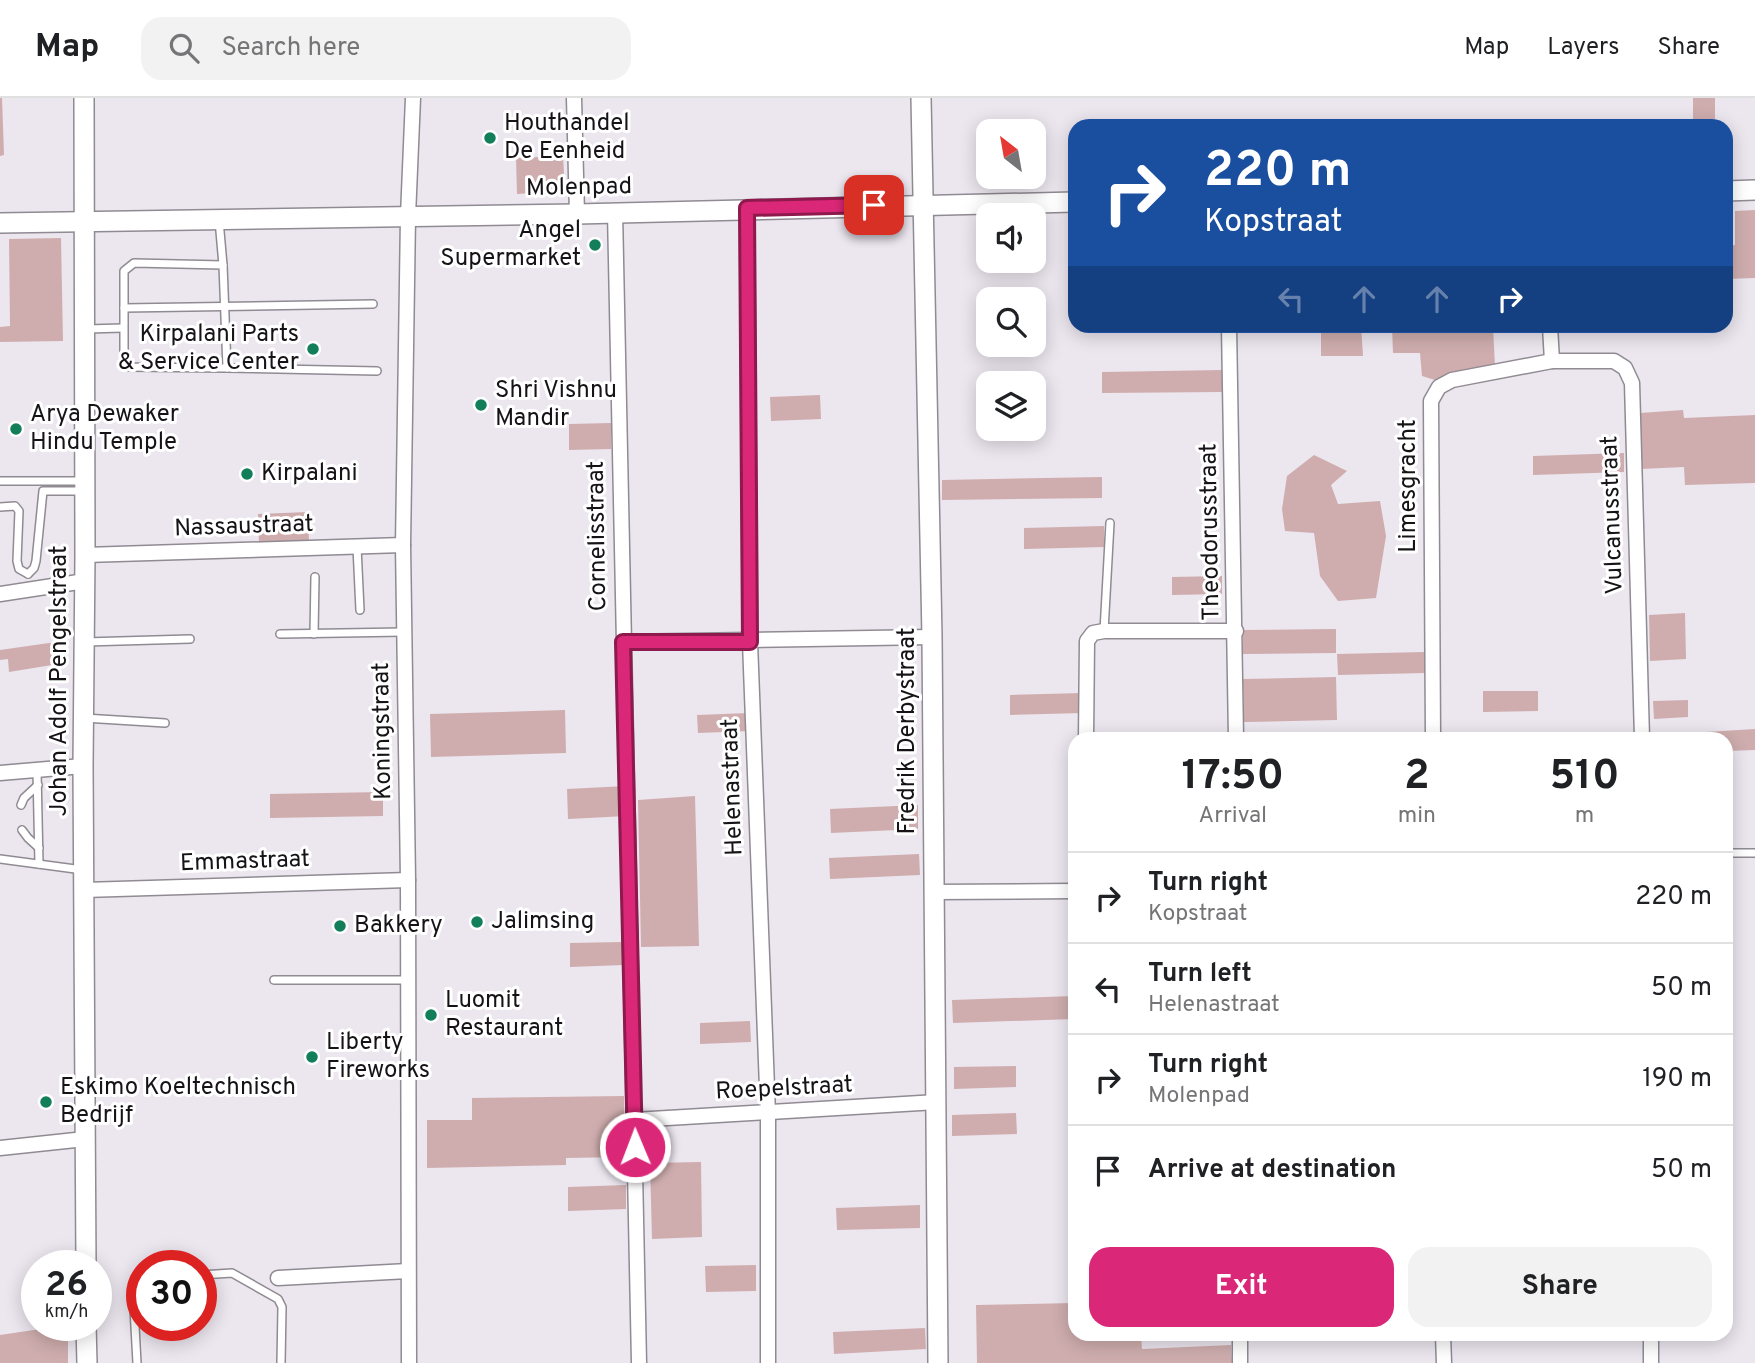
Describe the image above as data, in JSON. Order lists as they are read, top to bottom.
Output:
{
  "streets": {
    "main road": ["Molenpad", "Johan Adolf Pengelstraat", "Fredrik Derbystraat"],
    "street": [
      "Limesgracht",
      "Vulcanusstraat",
      "Nassaustraat",
      "Theodorusstraat",
      "Cornelisstraat",
      "Koningstraat",
      "Helenastraat",
      "Emmastraat",
      "Roepelstraat"
    ]
  },
  "crossings": [
    ["Molenpad", "Cornelisstraat"],
    ["Molenpad", "Johan Adolf Pengelstraat"],
    ["Molenpad", "Koningstraat"],
    ["Molenpad", "Fredrik Derbystraat"],
    ["Molenpad", "Helenastraat"],
    ["Limesgracht", "Vulcanusstraat"],
    ["Nassaustraat", "Johan Adolf Pengelstraat"],
    ["Nassaustraat", "Koningstraat"],
    ["Cornelisstraat", "Roepelstraat"],
    ["Johan Adolf Pengelstraat", "Emmastraat"],
    ["Koningstraat", "Emmastraat"],
    ["Fredrik Derbystraat", "Roepelstraat"],
    ["Helenastraat", "Roepelstraat"]
  ],
  "places": [
    "Houthandel De Eenheid",
    "Angel Supermarket",
    "Kirpalani Parts & Service Center",
    "Shri Vishnu Mandir",
    "Arya Dewaker Hindu Temple",
    "Kirpalani",
    "Jalimsing",
    "Bakkery",
    "Luomit Restaurant",
    "Liberty Fireworks",
    "Eskimo Koeltechnisch Bedrijf"
  ],
  "north": "top left",
  "page": {
    "header": "Map",
    "search": "Search here",
    "nav": ["Map", "Layers", "Share"],
    "turn": ["220 m", "Kopstraat"],
    "eta": [
      "17:50",
      "Arrival",
      "2",
      "min",
      "510",
      "m"
    ],
    "list": [
      {
        "name": "Turn right",
        "note": "Kopstraat",
        "value": "220 m"
      },
      {
        "name": "Turn left",
        "note": "Helenastraat",
        "value": "50 m"
      },
      {
        "name": "Turn right",
        "note": "Molenpad",
        "value": "190 m"
      },
      {
        "name": "Arrive at destination",
        "value": "50 m"
      }
    ],
    "buttons": ["Exit", "Share"],
    "speed": "26 km/h",
    "limit": "30"
  }
}
